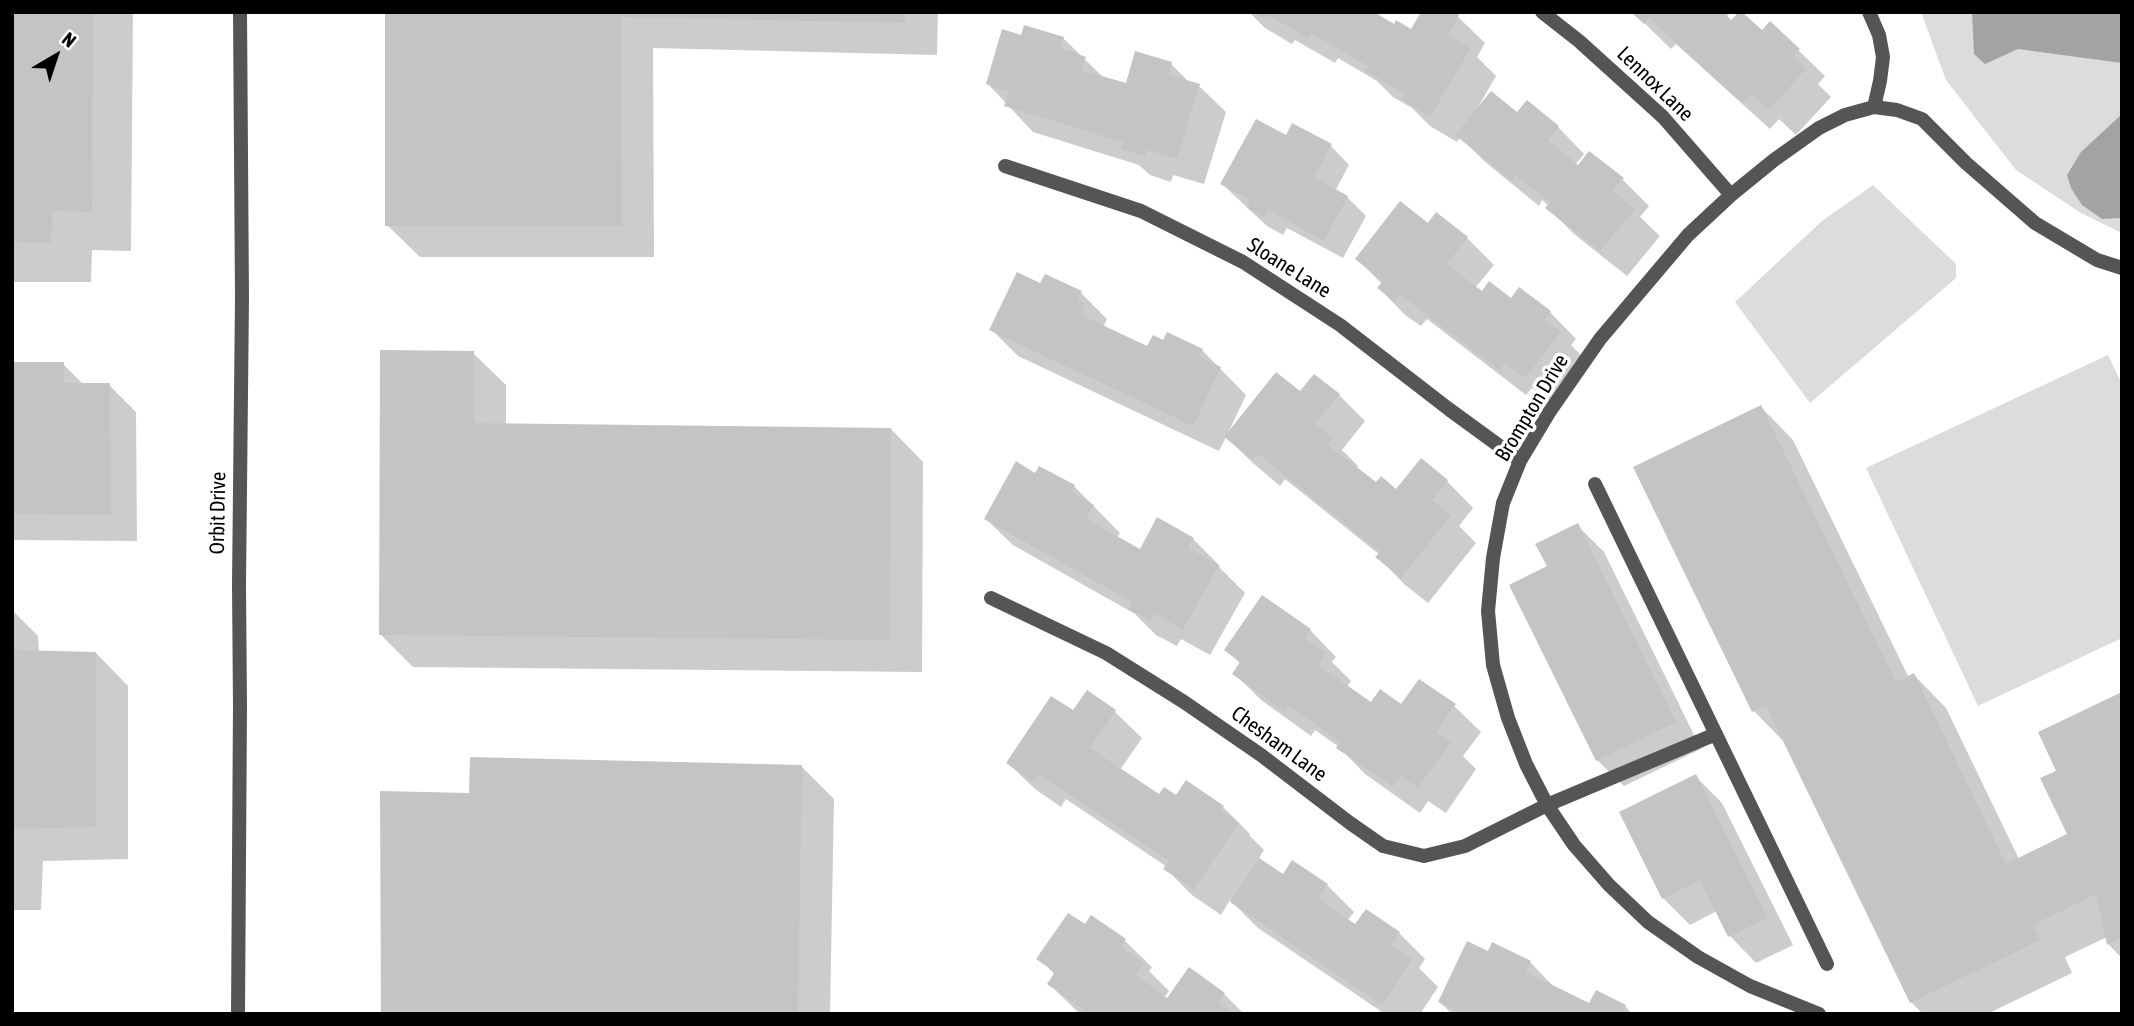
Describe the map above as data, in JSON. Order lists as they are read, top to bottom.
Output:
{
  "streets": {
    "street": [
      "Lennox Lane",
      "Sloane Lane",
      "Brompton Drive",
      "Orbit Drive",
      "Chesham Lane"
    ]
  },
  "crossings": [
    ["Lennox Lane", "Brompton Drive"],
    ["Sloane Lane", "Brompton Drive"],
    ["Brompton Drive", "Chesham Lane"]
  ],
  "north": "top right"
}
